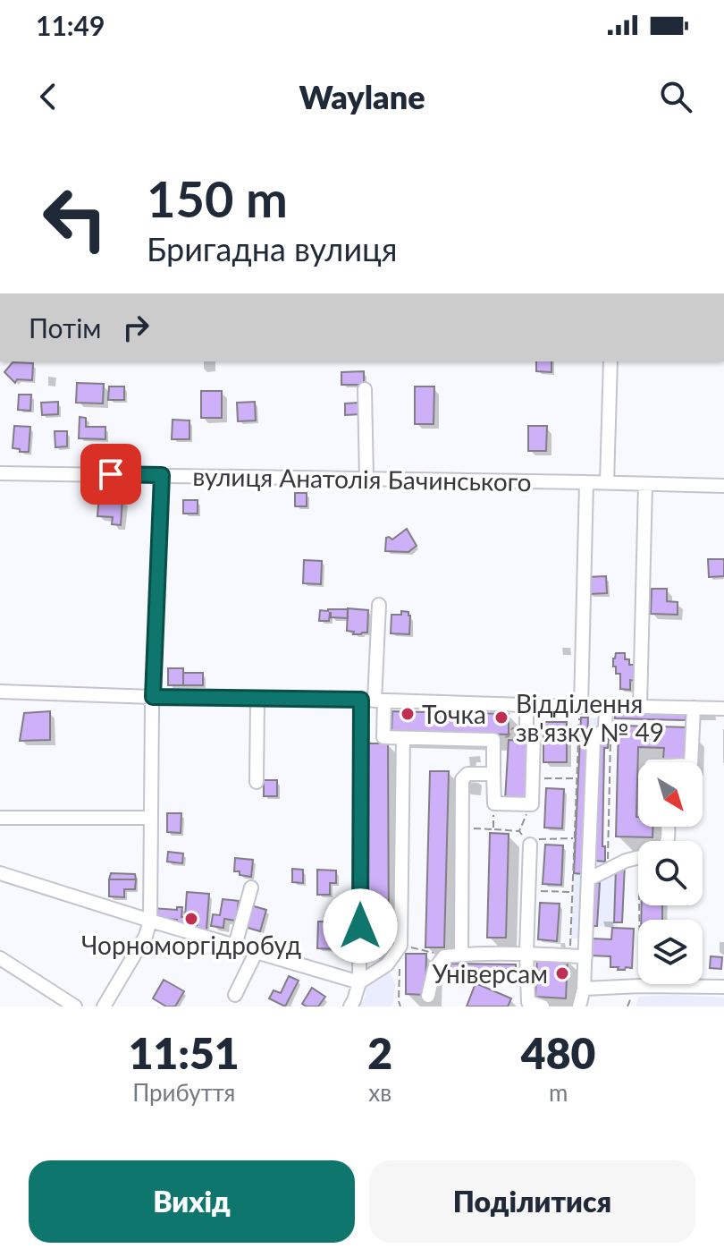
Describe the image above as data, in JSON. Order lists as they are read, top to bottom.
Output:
{
  "streets": {
    "street": ["вулиця Анатолія Бачинського"]
  },
  "places": [
    "Точка",
    "Відділення зв'язку № 49",
    "Чорноморгідробуд",
    "Універсам"
  ],
  "north": "bottom right",
  "page": {
    "status": "11:49",
    "header": "Waylane",
    "turn": ["150 m", "Бригадна вулиця"],
    "then": "Потім",
    "eta": [
      "11:51",
      "Прибуття",
      "2",
      "хв",
      "480",
      "m"
    ],
    "buttons": ["Вихід", "Поділитися"]
  }
}
